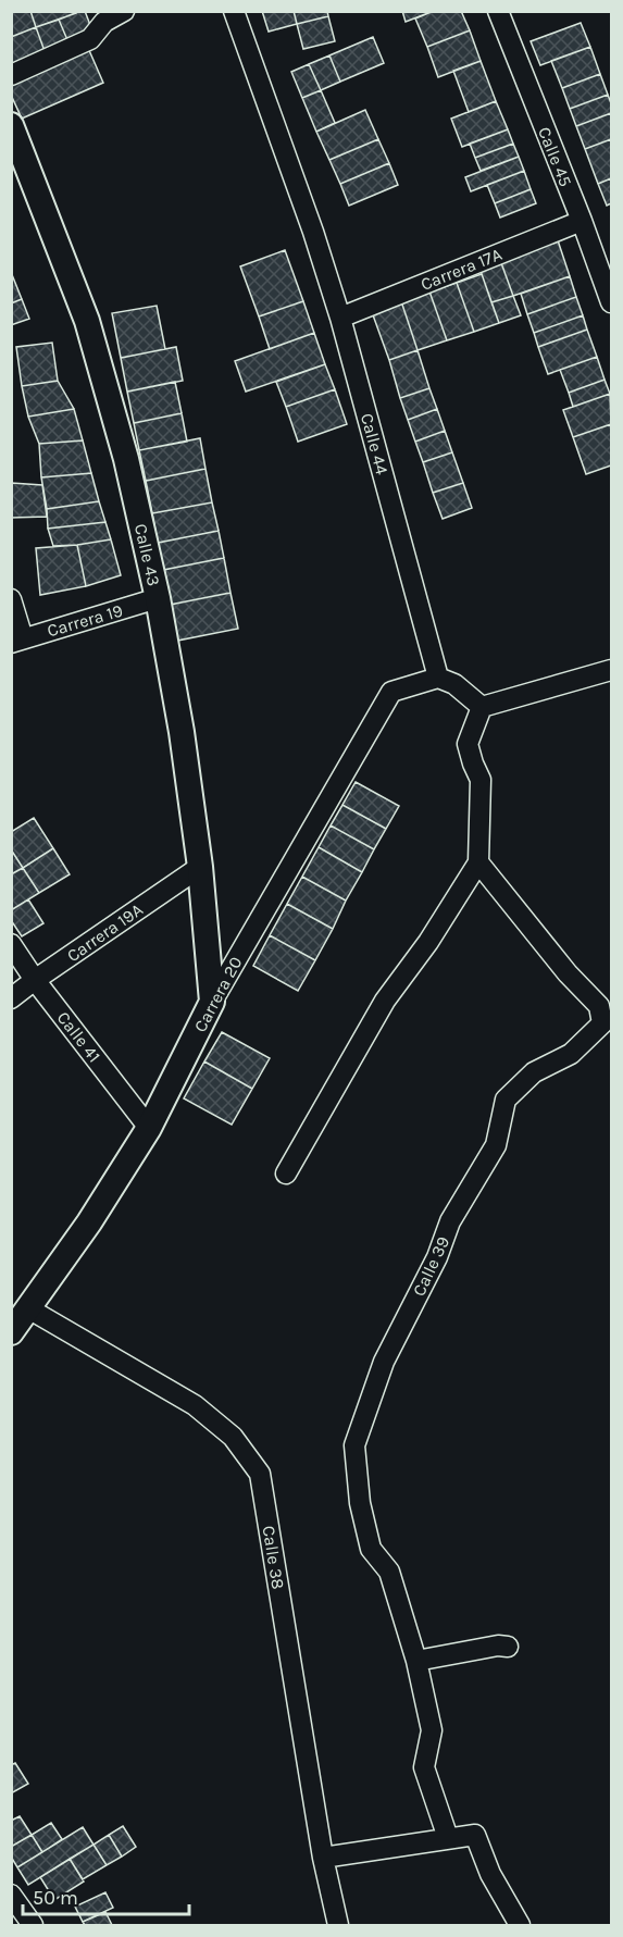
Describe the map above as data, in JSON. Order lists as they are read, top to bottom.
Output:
{
  "streets": {
    "street": [
      "Calle 45",
      "Carrera 17A",
      "Calle 44",
      "Calle 43",
      "Carrera 19",
      "Carrera 19A",
      "Carrera 20",
      "Calle 41",
      "Calle 39",
      "Calle 38"
    ]
  },
  "crossings": [
    ["Calle 45", "Carrera 17A"],
    ["Carrera 17A", "Calle 44"],
    ["Calle 44", "Carrera 20"],
    ["Calle 43", "Carrera 19"],
    ["Calle 43", "Carrera 19A"],
    ["Calle 43", "Carrera 20"],
    ["Carrera 19A", "Calle 41"],
    ["Carrera 20", "Calle 41"],
    ["Carrera 20", "Calle 38"]
  ],
  "scale_bar": "50 m"
}
